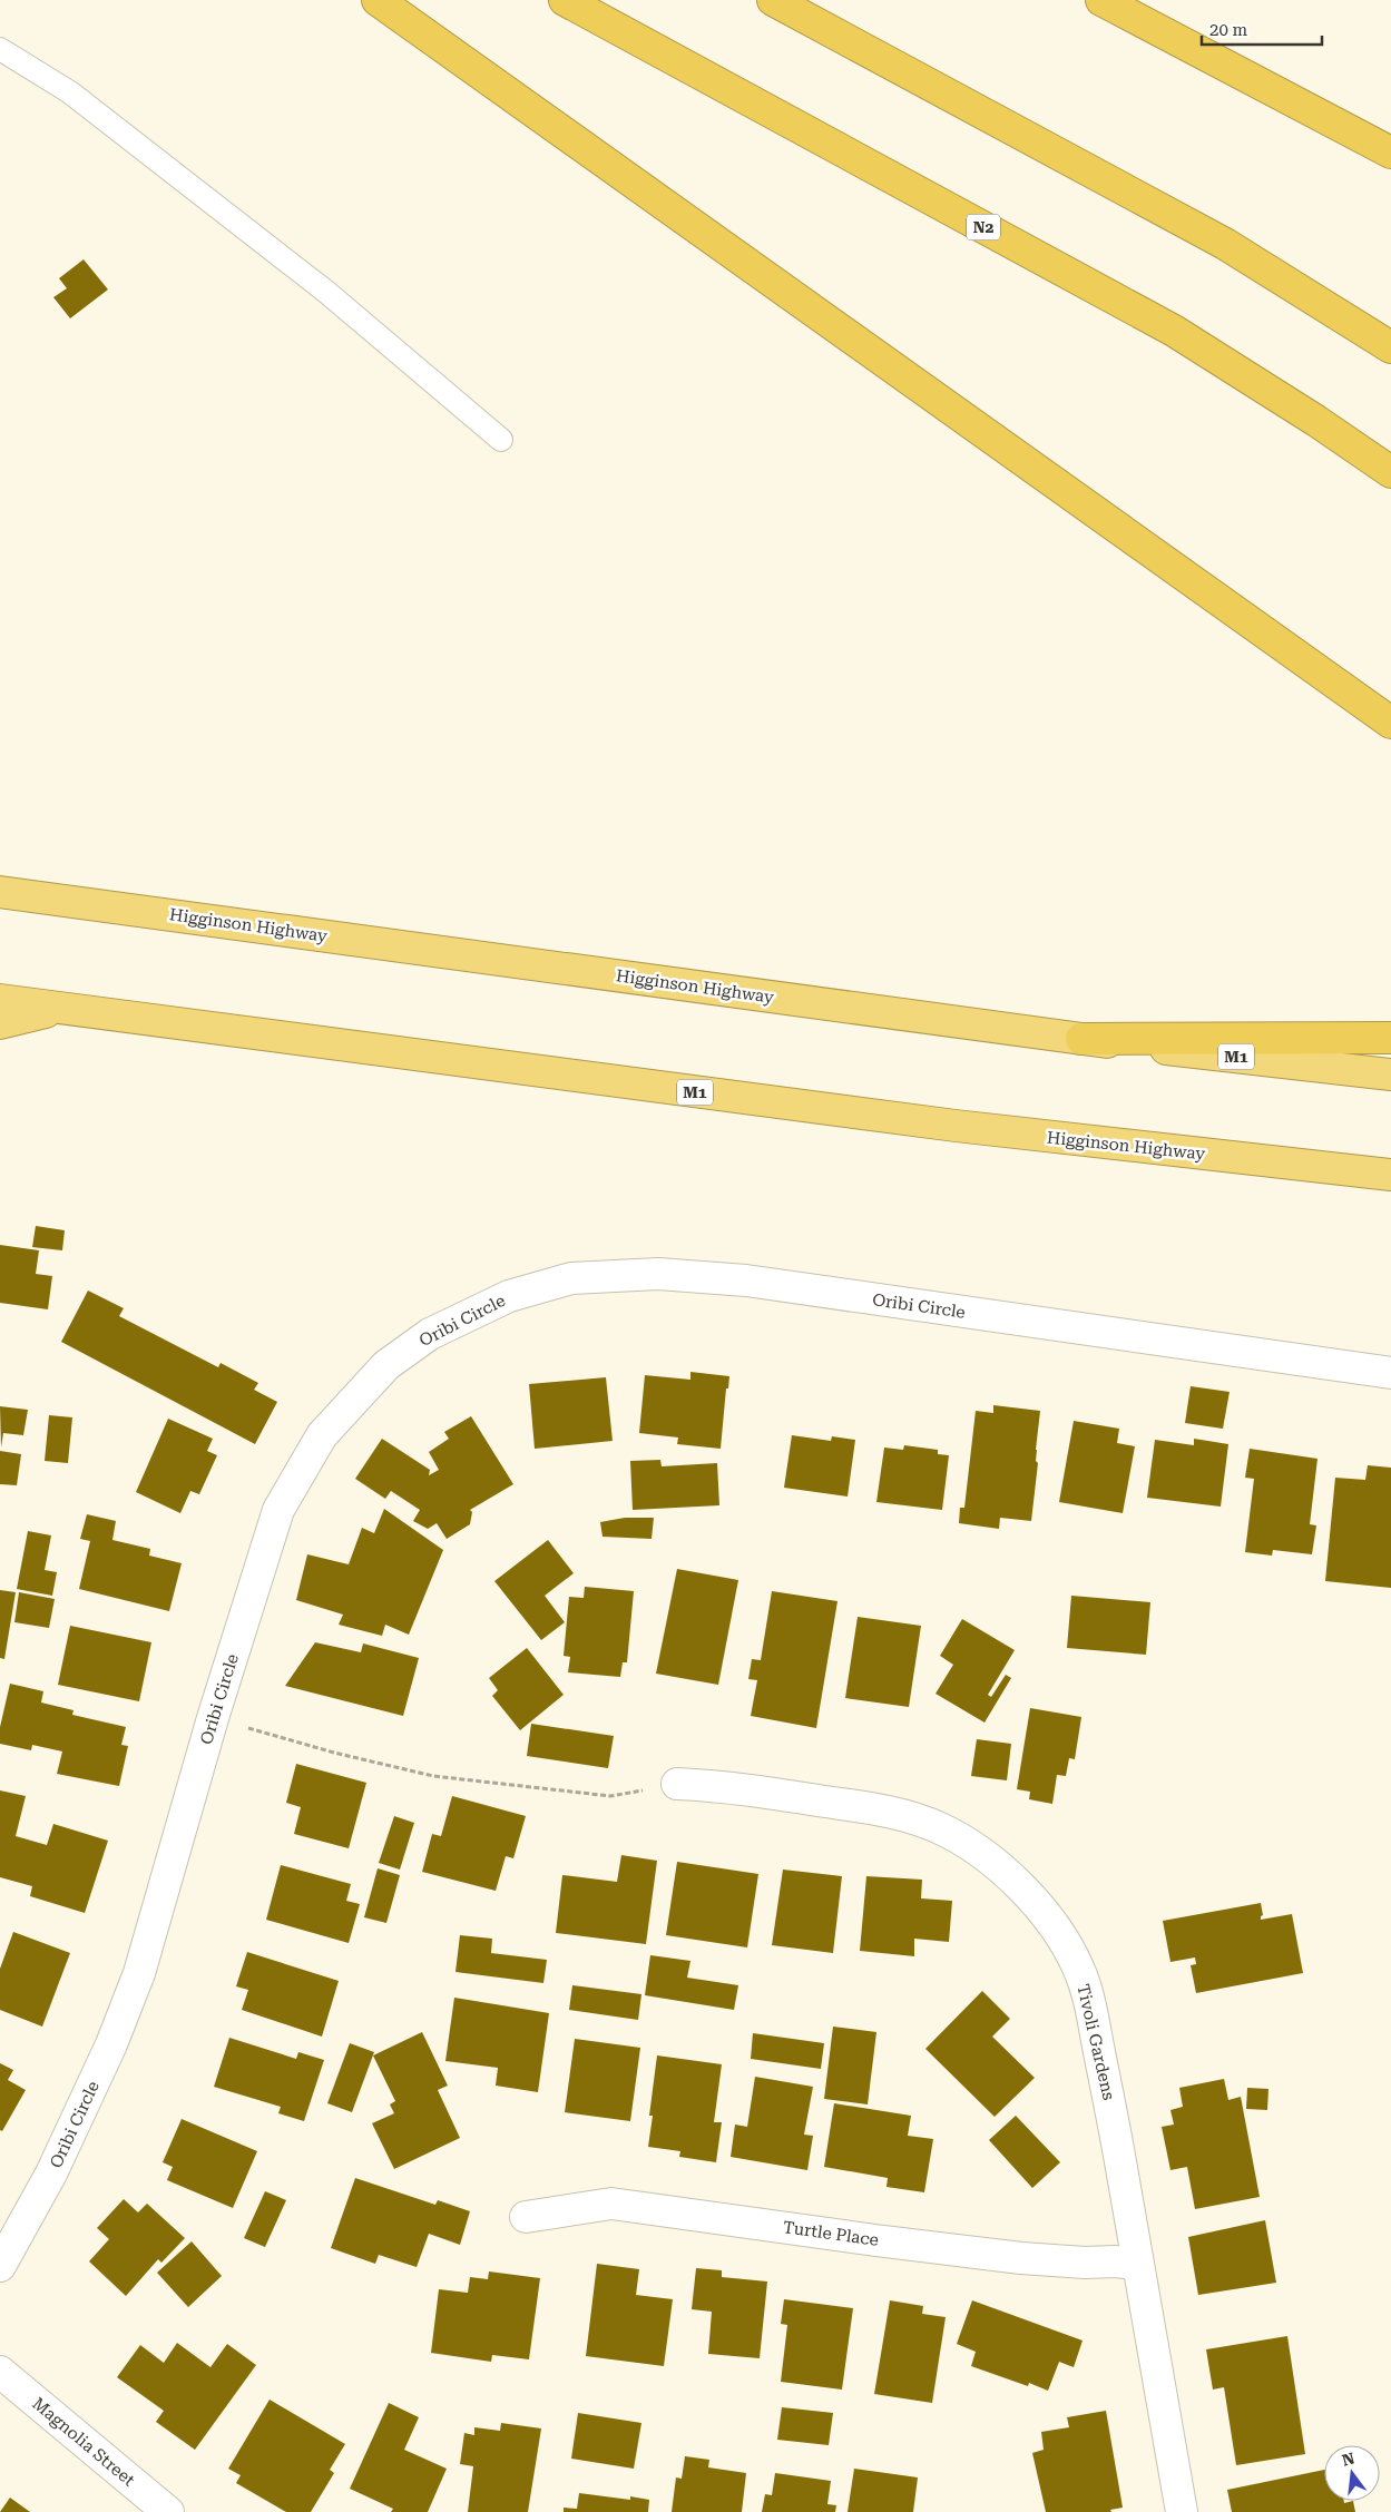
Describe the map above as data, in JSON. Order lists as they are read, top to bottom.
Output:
{
  "streets": {
    "highway": ["N2", "Higginson Highway", "M1"],
    "street": [
      "Oribi Circle",
      "Tivoli Gardens",
      "Turtle Place",
      "Magnolia Street"
    ]
  },
  "crossings": [
    ["Tivoli Gardens", "Turtle Place"]
  ],
  "scale_bar": "20 m",
  "north": "top"
}
